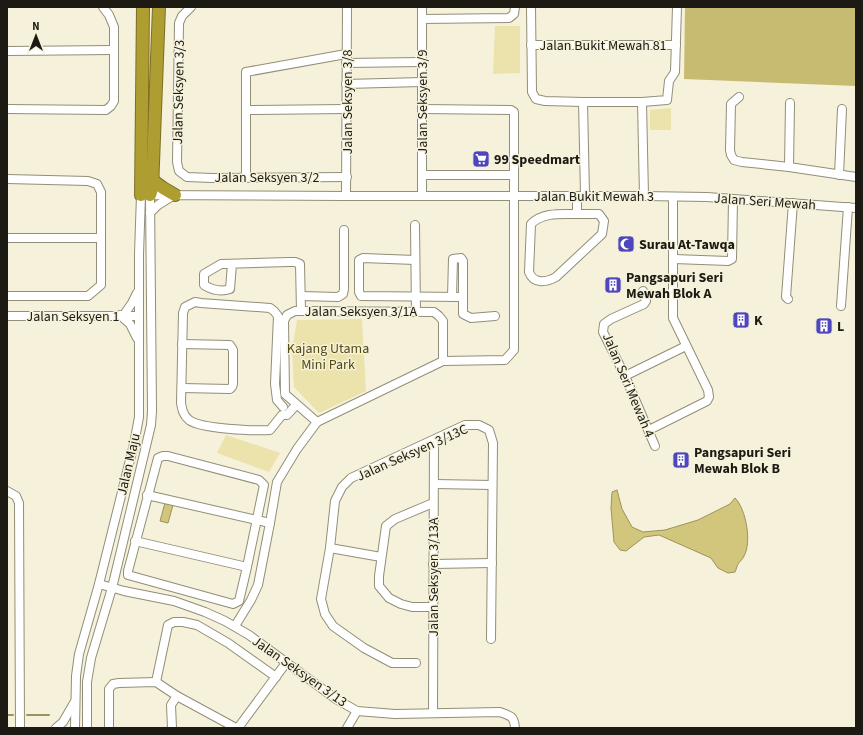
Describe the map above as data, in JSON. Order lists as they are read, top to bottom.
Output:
{
  "streets": {
    "street": [
      "Jalan Bukit Mewah 81",
      "Jalan Seksyen 3/3",
      "Jalan Seksyen 3/8",
      "Jalan Seksyen 3/9",
      "Jalan Seksyen 3/2",
      "Jalan Bukit Mewah 3",
      "Jalan Seri Mewah",
      "Jalan Seksyen 3/1A",
      "Jalan Seksyen 1",
      "Jalan Seri Mewah 4",
      "Jalan Seksyen 3/13C",
      "Jalan Maju",
      "Jalan Seksyen 3/13A",
      "Jalan Seksyen 3/13"
    ]
  },
  "crossings": [
    ["Jalan Seksyen 3/3", "Jalan Seksyen 3/2"],
    ["Jalan Seksyen 3/8", "Jalan Seksyen 3/2"],
    ["Jalan Seksyen 3/8", "Jalan Bukit Mewah 3"],
    ["Jalan Seksyen 3/9", "Jalan Bukit Mewah 3"],
    ["Jalan Bukit Mewah 3", "Jalan Seri Mewah"],
    ["Jalan Bukit Mewah 3", "Jalan Maju"],
    ["Jalan Seksyen 1", "Jalan Maju"],
    ["Jalan Seksyen 3/13C", "Jalan Seksyen 3/13A"],
    ["Jalan Maju", "Jalan Seksyen 3/13"],
    ["Jalan Seksyen 3/13A", "Jalan Seksyen 3/13"]
  ],
  "parks": ["Kajang Utama Mini Park"],
  "places": {
    "supermarket": ["99 Speedmart"],
    "mosque": ["Surau At-Tawqa"],
    "building": [
      "Pangsapuri Seri Mewah Blok A",
      "K",
      "L",
      "Pangsapuri Seri Mewah Blok B"
    ]
  },
  "north": "top"
}
